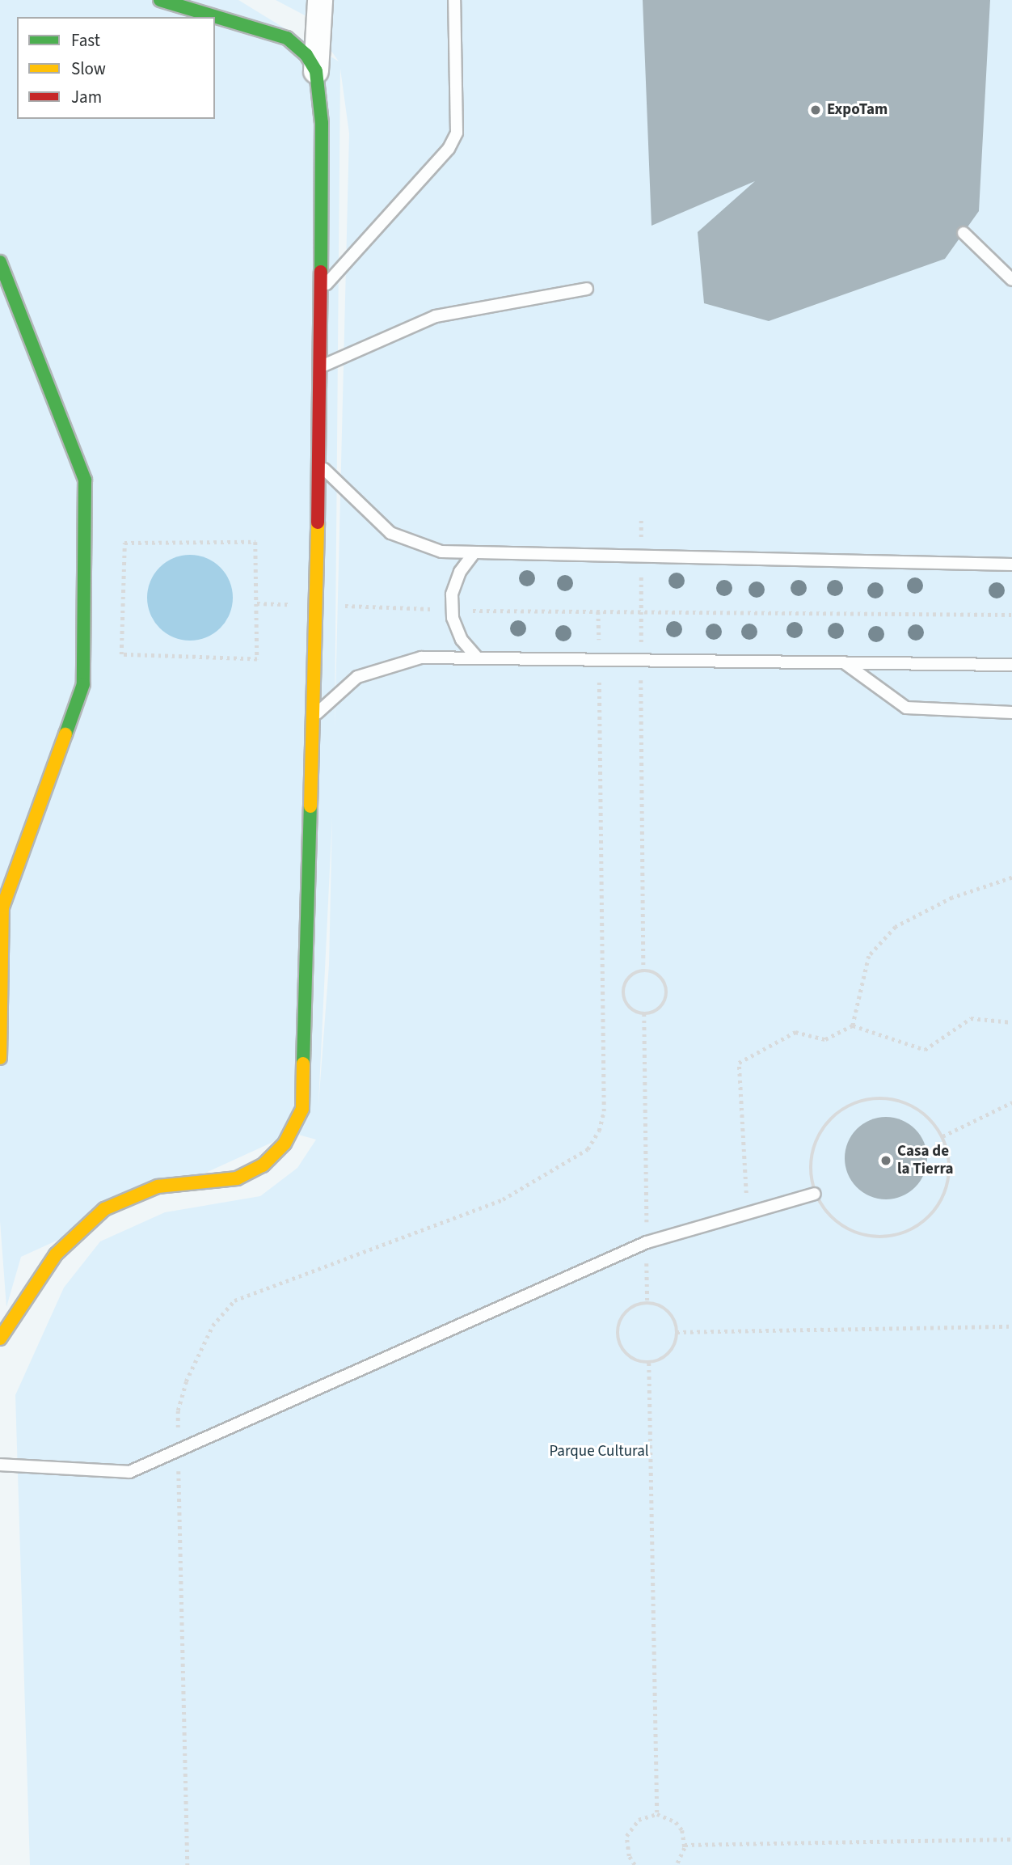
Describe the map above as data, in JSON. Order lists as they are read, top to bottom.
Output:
{
  "parks": ["Parque Cultural"],
  "places": ["ExpoTam", "Casa de la Tierra"],
  "legend": ["Fast", "Slow", "Jam"]
}
